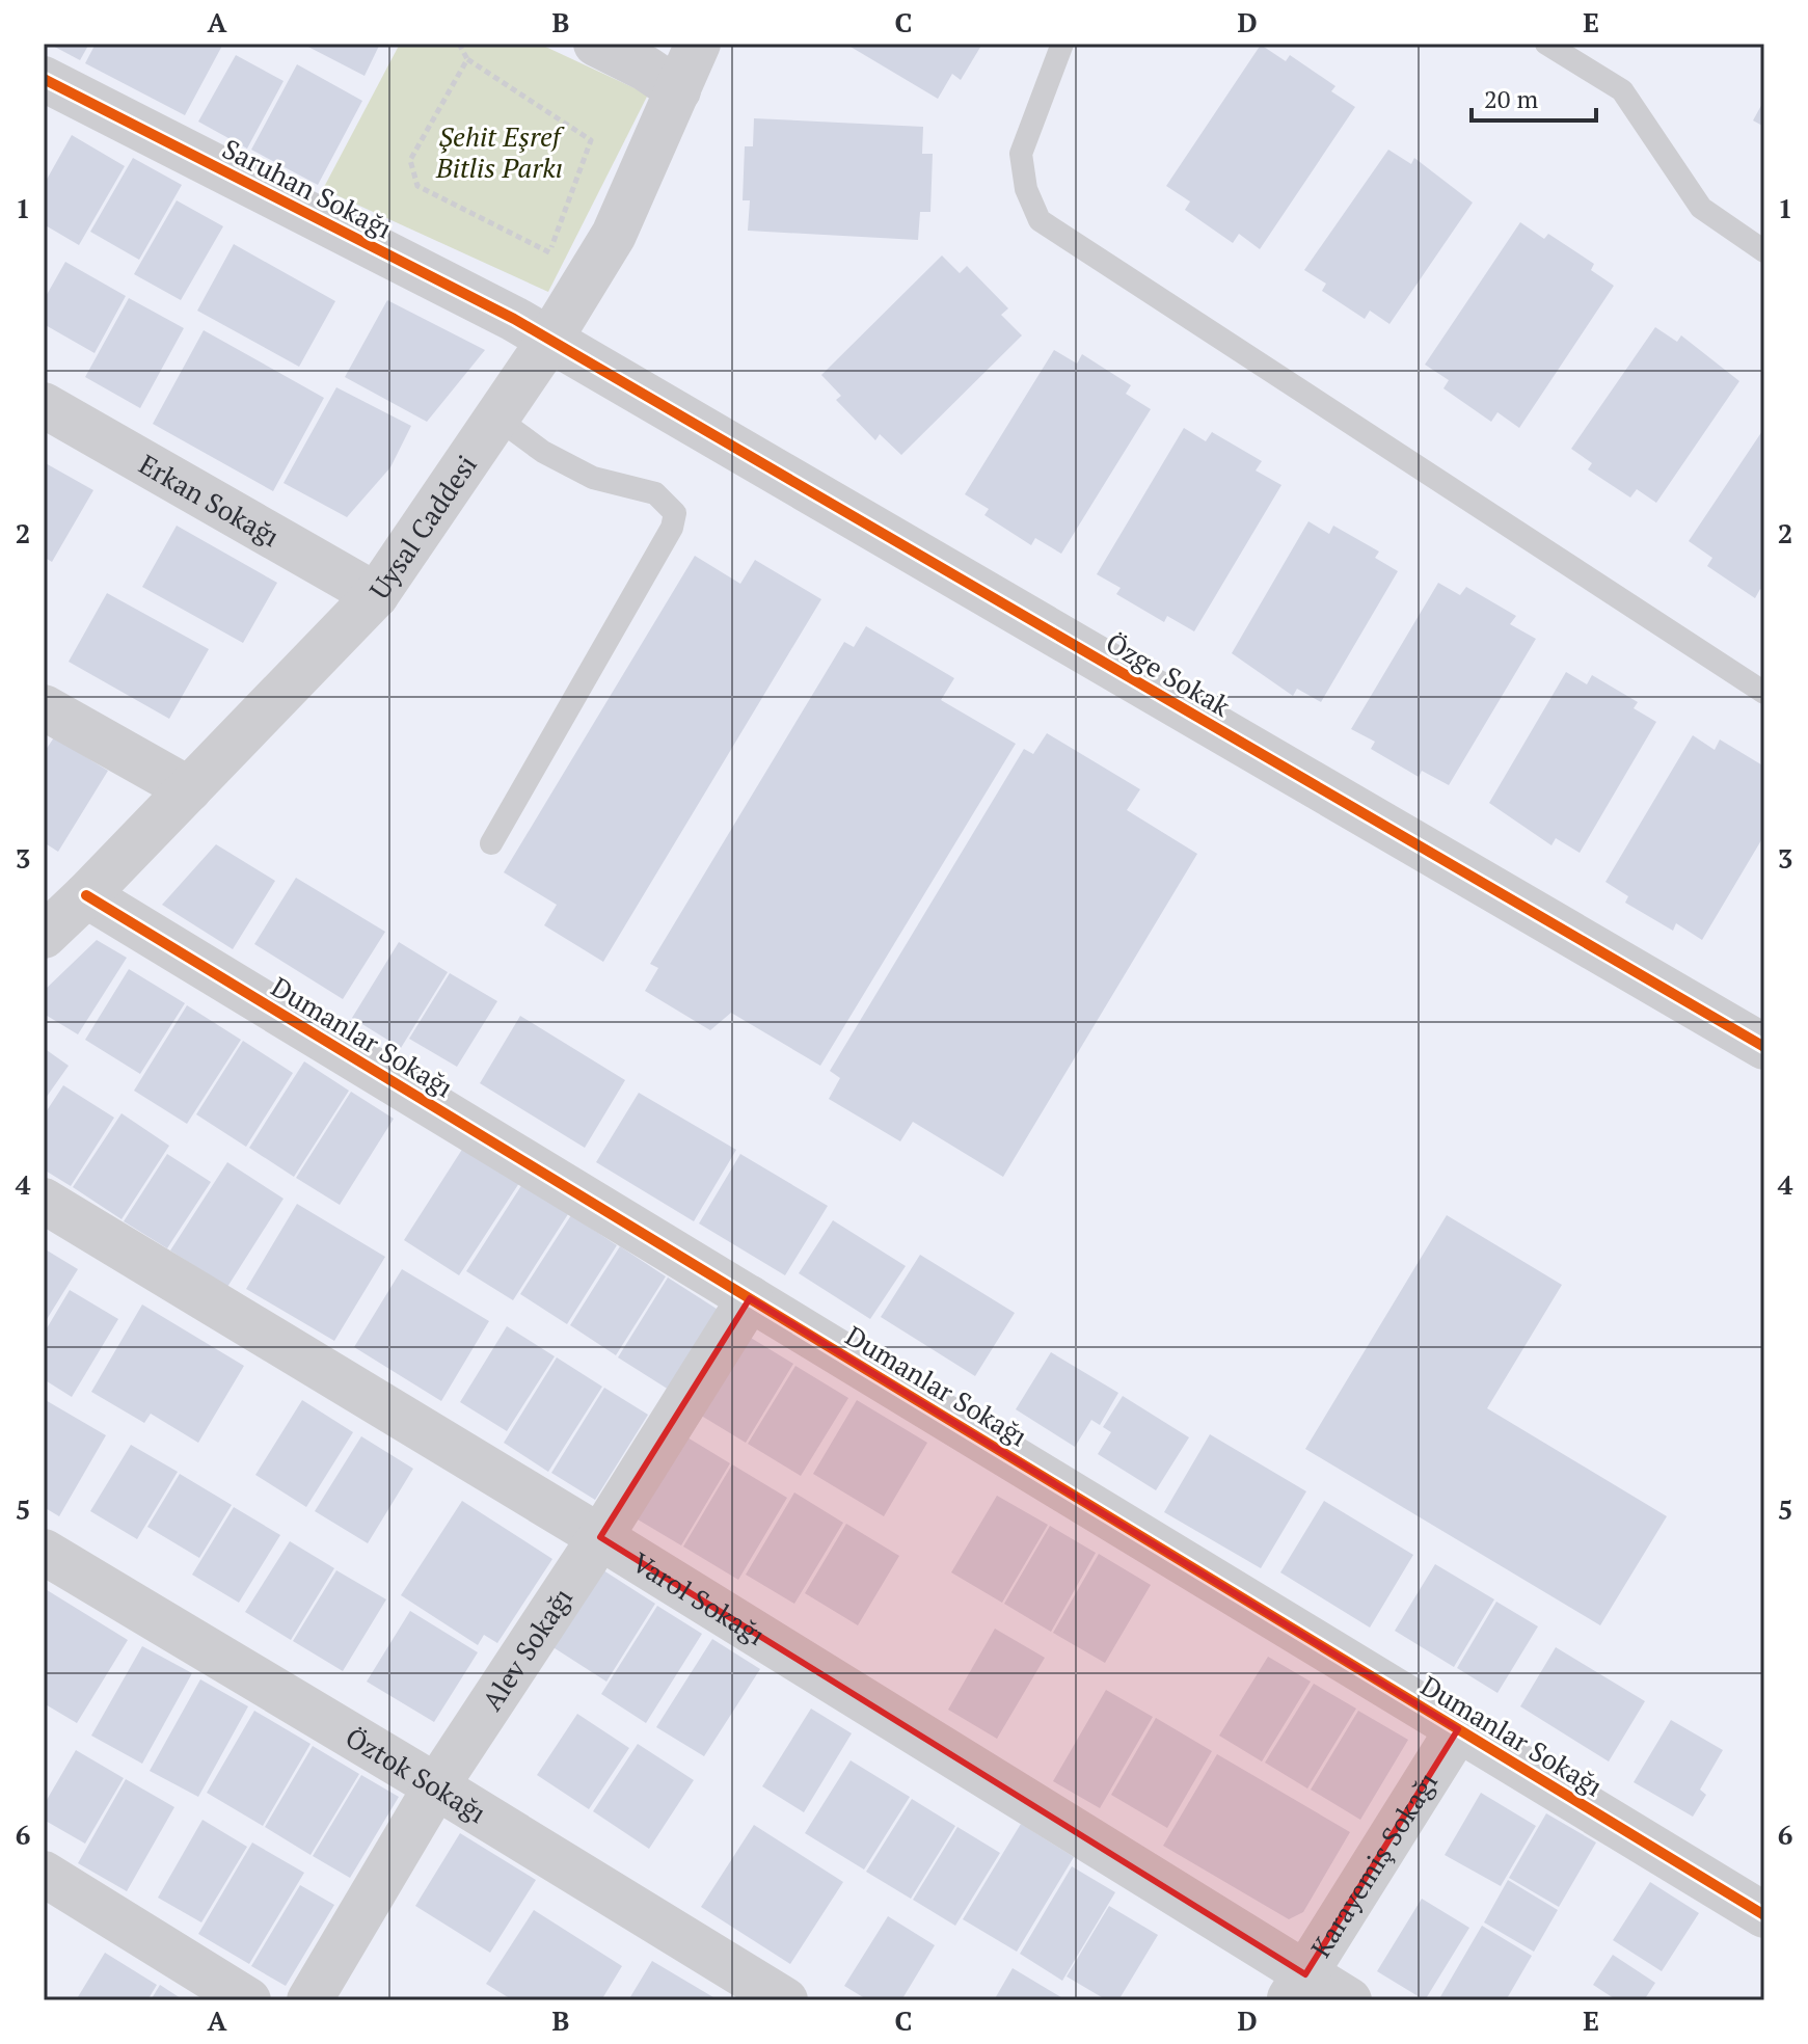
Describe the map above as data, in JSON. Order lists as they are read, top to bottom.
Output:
{
  "streets": {
    "street": [
      "Saruhan Sokağı",
      "Erkan Sokağı",
      "Uysal Caddesi",
      "Özge Sokak",
      "Dumanlar Sokağı",
      "Varol Sokağı",
      "Alev Sokağı",
      "Öztok Sokağı",
      "Karayemiş Sokağı"
    ]
  },
  "crossings": [
    ["Saruhan Sokağı", "Uysal Caddesi"],
    ["Saruhan Sokağı", "Özge Sokak"],
    ["Erkan Sokağı", "Uysal Caddesi"],
    ["Uysal Caddesi", "Özge Sokak"],
    ["Uysal Caddesi", "Dumanlar Sokağı"],
    ["Dumanlar Sokağı", "Alev Sokağı"],
    ["Dumanlar Sokağı", "Karayemiş Sokağı"],
    ["Varol Sokağı", "Alev Sokağı"],
    ["Varol Sokağı", "Karayemiş Sokağı"],
    ["Alev Sokağı", "Öztok Sokağı"]
  ],
  "parks": ["Şehit Eşref Bitlis Parkı"],
  "scale_bar": "20 m",
  "grid": {
    "columns": [
      "A",
      "B",
      "C",
      "D",
      "E"
    ],
    "rows": [
      "1",
      "2",
      "3",
      "4",
      "5",
      "6"
    ]
  }
}
